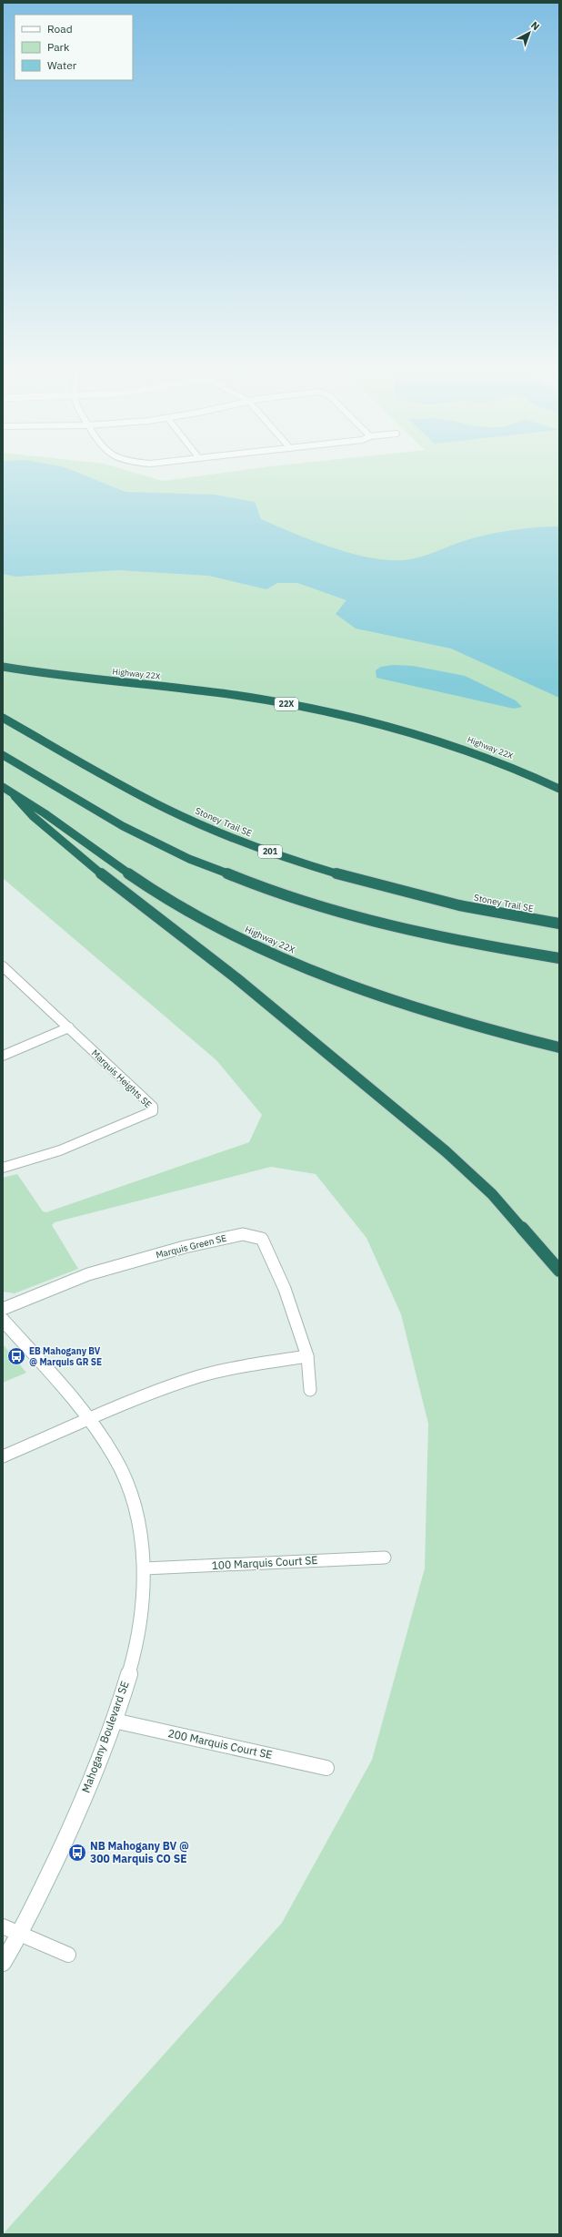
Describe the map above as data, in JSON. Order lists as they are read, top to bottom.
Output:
{
  "streets": {
    "highway": [
      "Highway 22X",
      "22X",
      "Stoney Trail SE",
      "201"
    ],
    "street": [
      "Marquis Heights SE",
      "Marquis Green SE",
      "100 Marquis Court SE",
      "Mahogany Boulevard SE",
      "200 Marquis Court SE"
    ]
  },
  "crossings": [
    ["100 Marquis Court SE", "Mahogany Boulevard SE"],
    ["Mahogany Boulevard SE", "200 Marquis Court SE"]
  ],
  "places": {
    "bus stop": ["EB Mahogany BV @ Marquis GR SE", "NB Mahogany BV @ 300 Marquis CO SE"]
  },
  "legend": ["Road", "Park", "Water"],
  "north": "top right"
}
